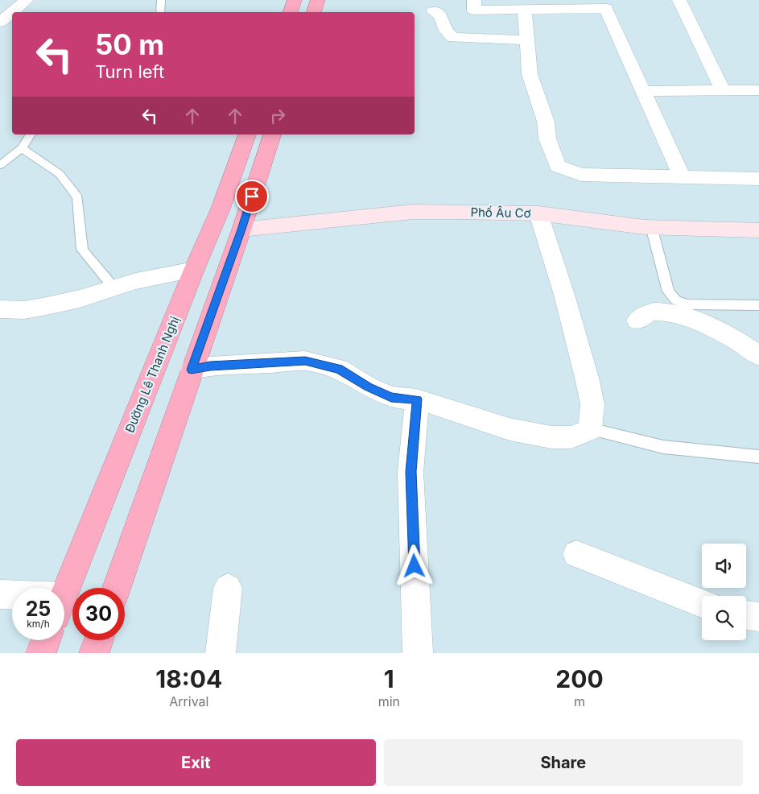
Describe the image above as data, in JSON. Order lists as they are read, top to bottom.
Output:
{
  "streets": {
    "highway": ["Đường Lê Thanh Nghị"],
    "street": ["Phố Âu Cơ"]
  },
  "page": {
    "turn": ["50 m", "Turn left"],
    "speed": "25 km/h",
    "limit": "30",
    "eta": [
      "18:04",
      "Arrival",
      "1",
      "min",
      "200",
      "m"
    ],
    "buttons": ["Exit", "Share"]
  }
}
